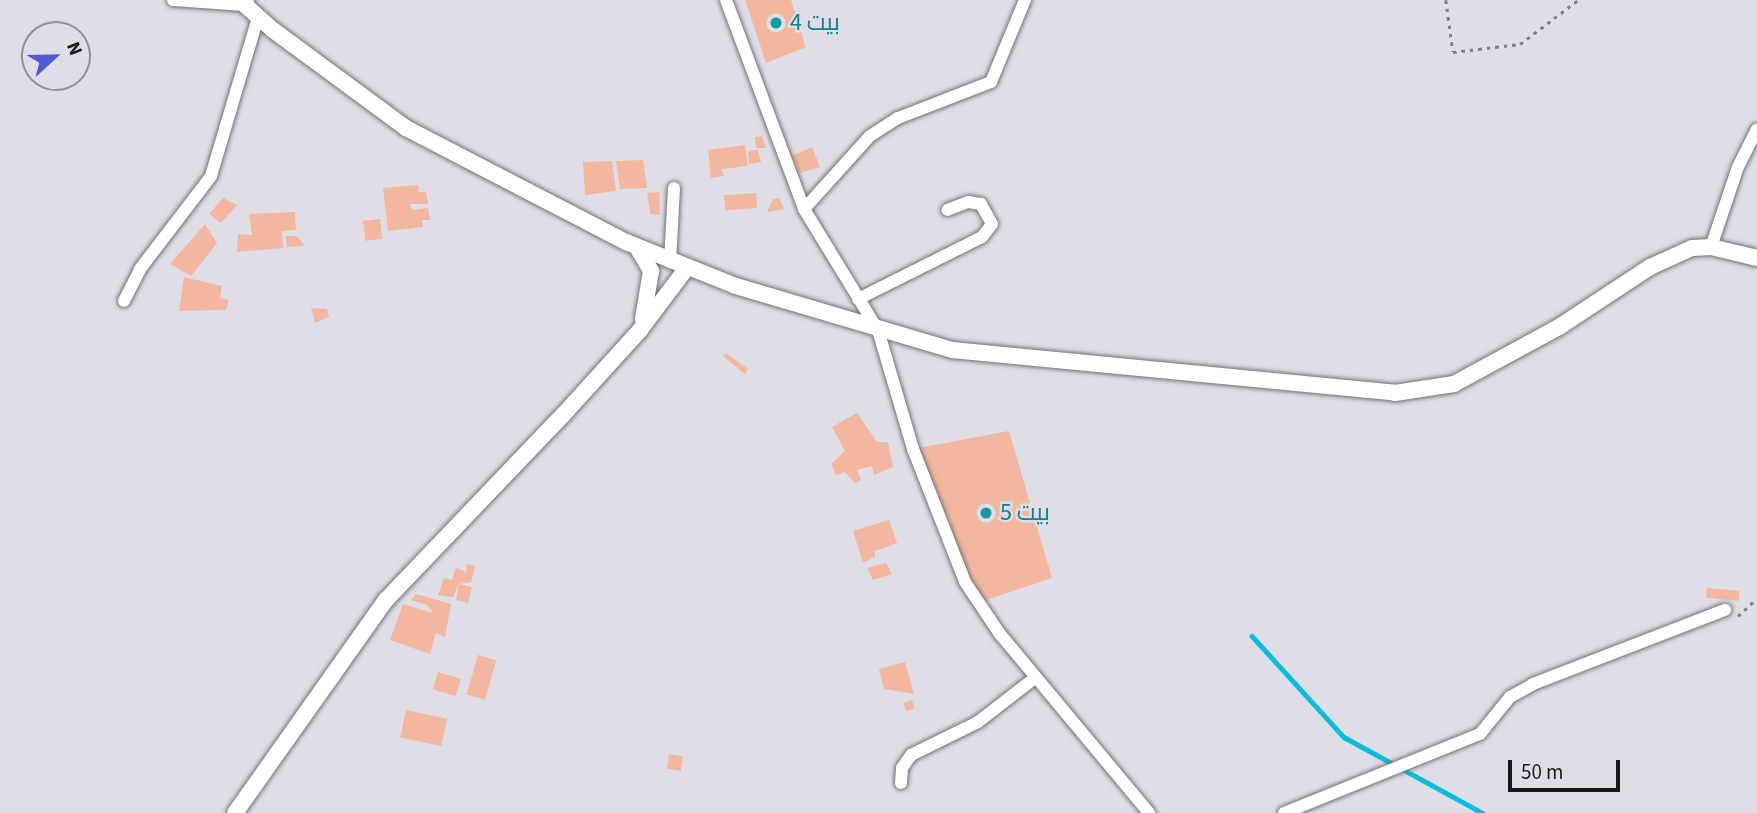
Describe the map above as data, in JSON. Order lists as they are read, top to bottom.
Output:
{
  "places": ["بيت 4", "بيت 5"],
  "scale_bar": "50 m",
  "north": "right"
}
